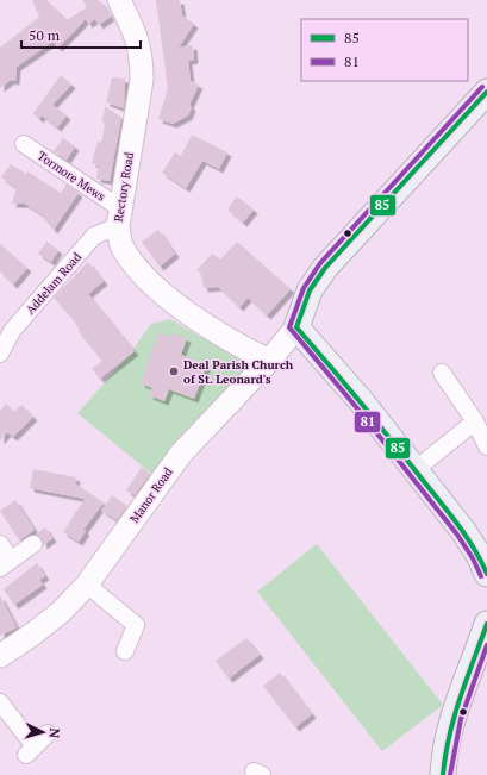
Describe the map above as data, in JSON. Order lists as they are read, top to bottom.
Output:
{
  "streets": {
    "main road": ["Rectory Road", "Manor Road"],
    "street": ["Tormore Mews", "Addelam Road"]
  },
  "crossings": [
    ["Tormore Mews", "Rectory Road"],
    ["Tormore Mews", "Addelam Road"],
    ["Rectory Road", "Addelam Road"],
    ["Rectory Road", "Manor Road"]
  ],
  "places": ["Deal Parish Church of St. Leonard's"],
  "lines": ["transit line 81", "transit line 85"],
  "legend": ["85", "81"],
  "scale_bar": "50 m",
  "north": "right"
}
